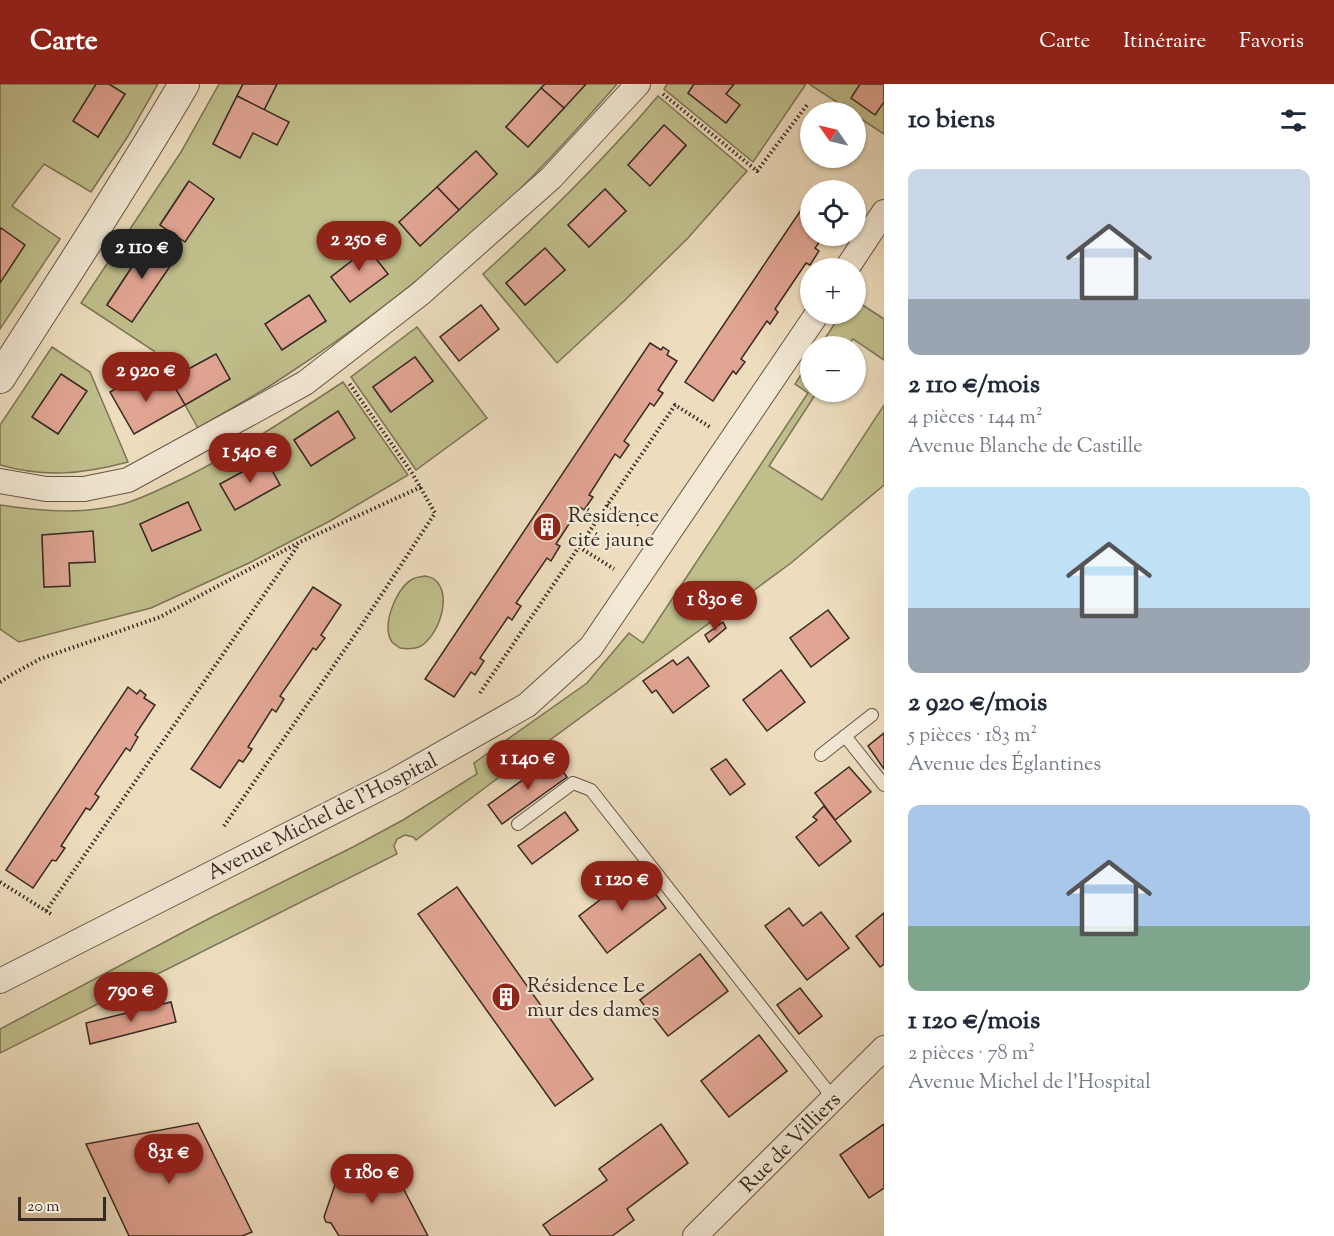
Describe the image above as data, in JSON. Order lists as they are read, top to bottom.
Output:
{
  "streets": {
    "street": ["Avenue Michel de l'Hospital", "Rue de Villiers"]
  },
  "places": {
    "building": ["Résidence cité jaune", "Résidence Le mur des dames"]
  },
  "scale_bar": "20 m",
  "north": "top left",
  "page": {
    "header": "Carte",
    "nav": ["Carte", "Itinéraire", "Favoris"],
    "heading": "10 biens",
    "map_buttons": ["+", "−"],
    "list": [
      {
        "name": "2 110 €/mois",
        "note": "4 pièces · 144 m² · Avenue Blanche de Castille"
      },
      {
        "name": "2 920 €/mois",
        "note": "5 pièces · 183 m² · Avenue des Églantines"
      },
      {
        "name": "1 120 €/mois",
        "note": "2 pièces · 78 m² · Avenue Michel de l'Hospital"
      }
    ],
    "price": [
      "2 250 €",
      "2 110 €",
      "2 920 €",
      "1 540 €",
      "1 830 €",
      "1 140 €",
      "1 120 €",
      "790 €",
      "831 €",
      "1 180 €"
    ],
    "scale": "20 m"
  }
}
